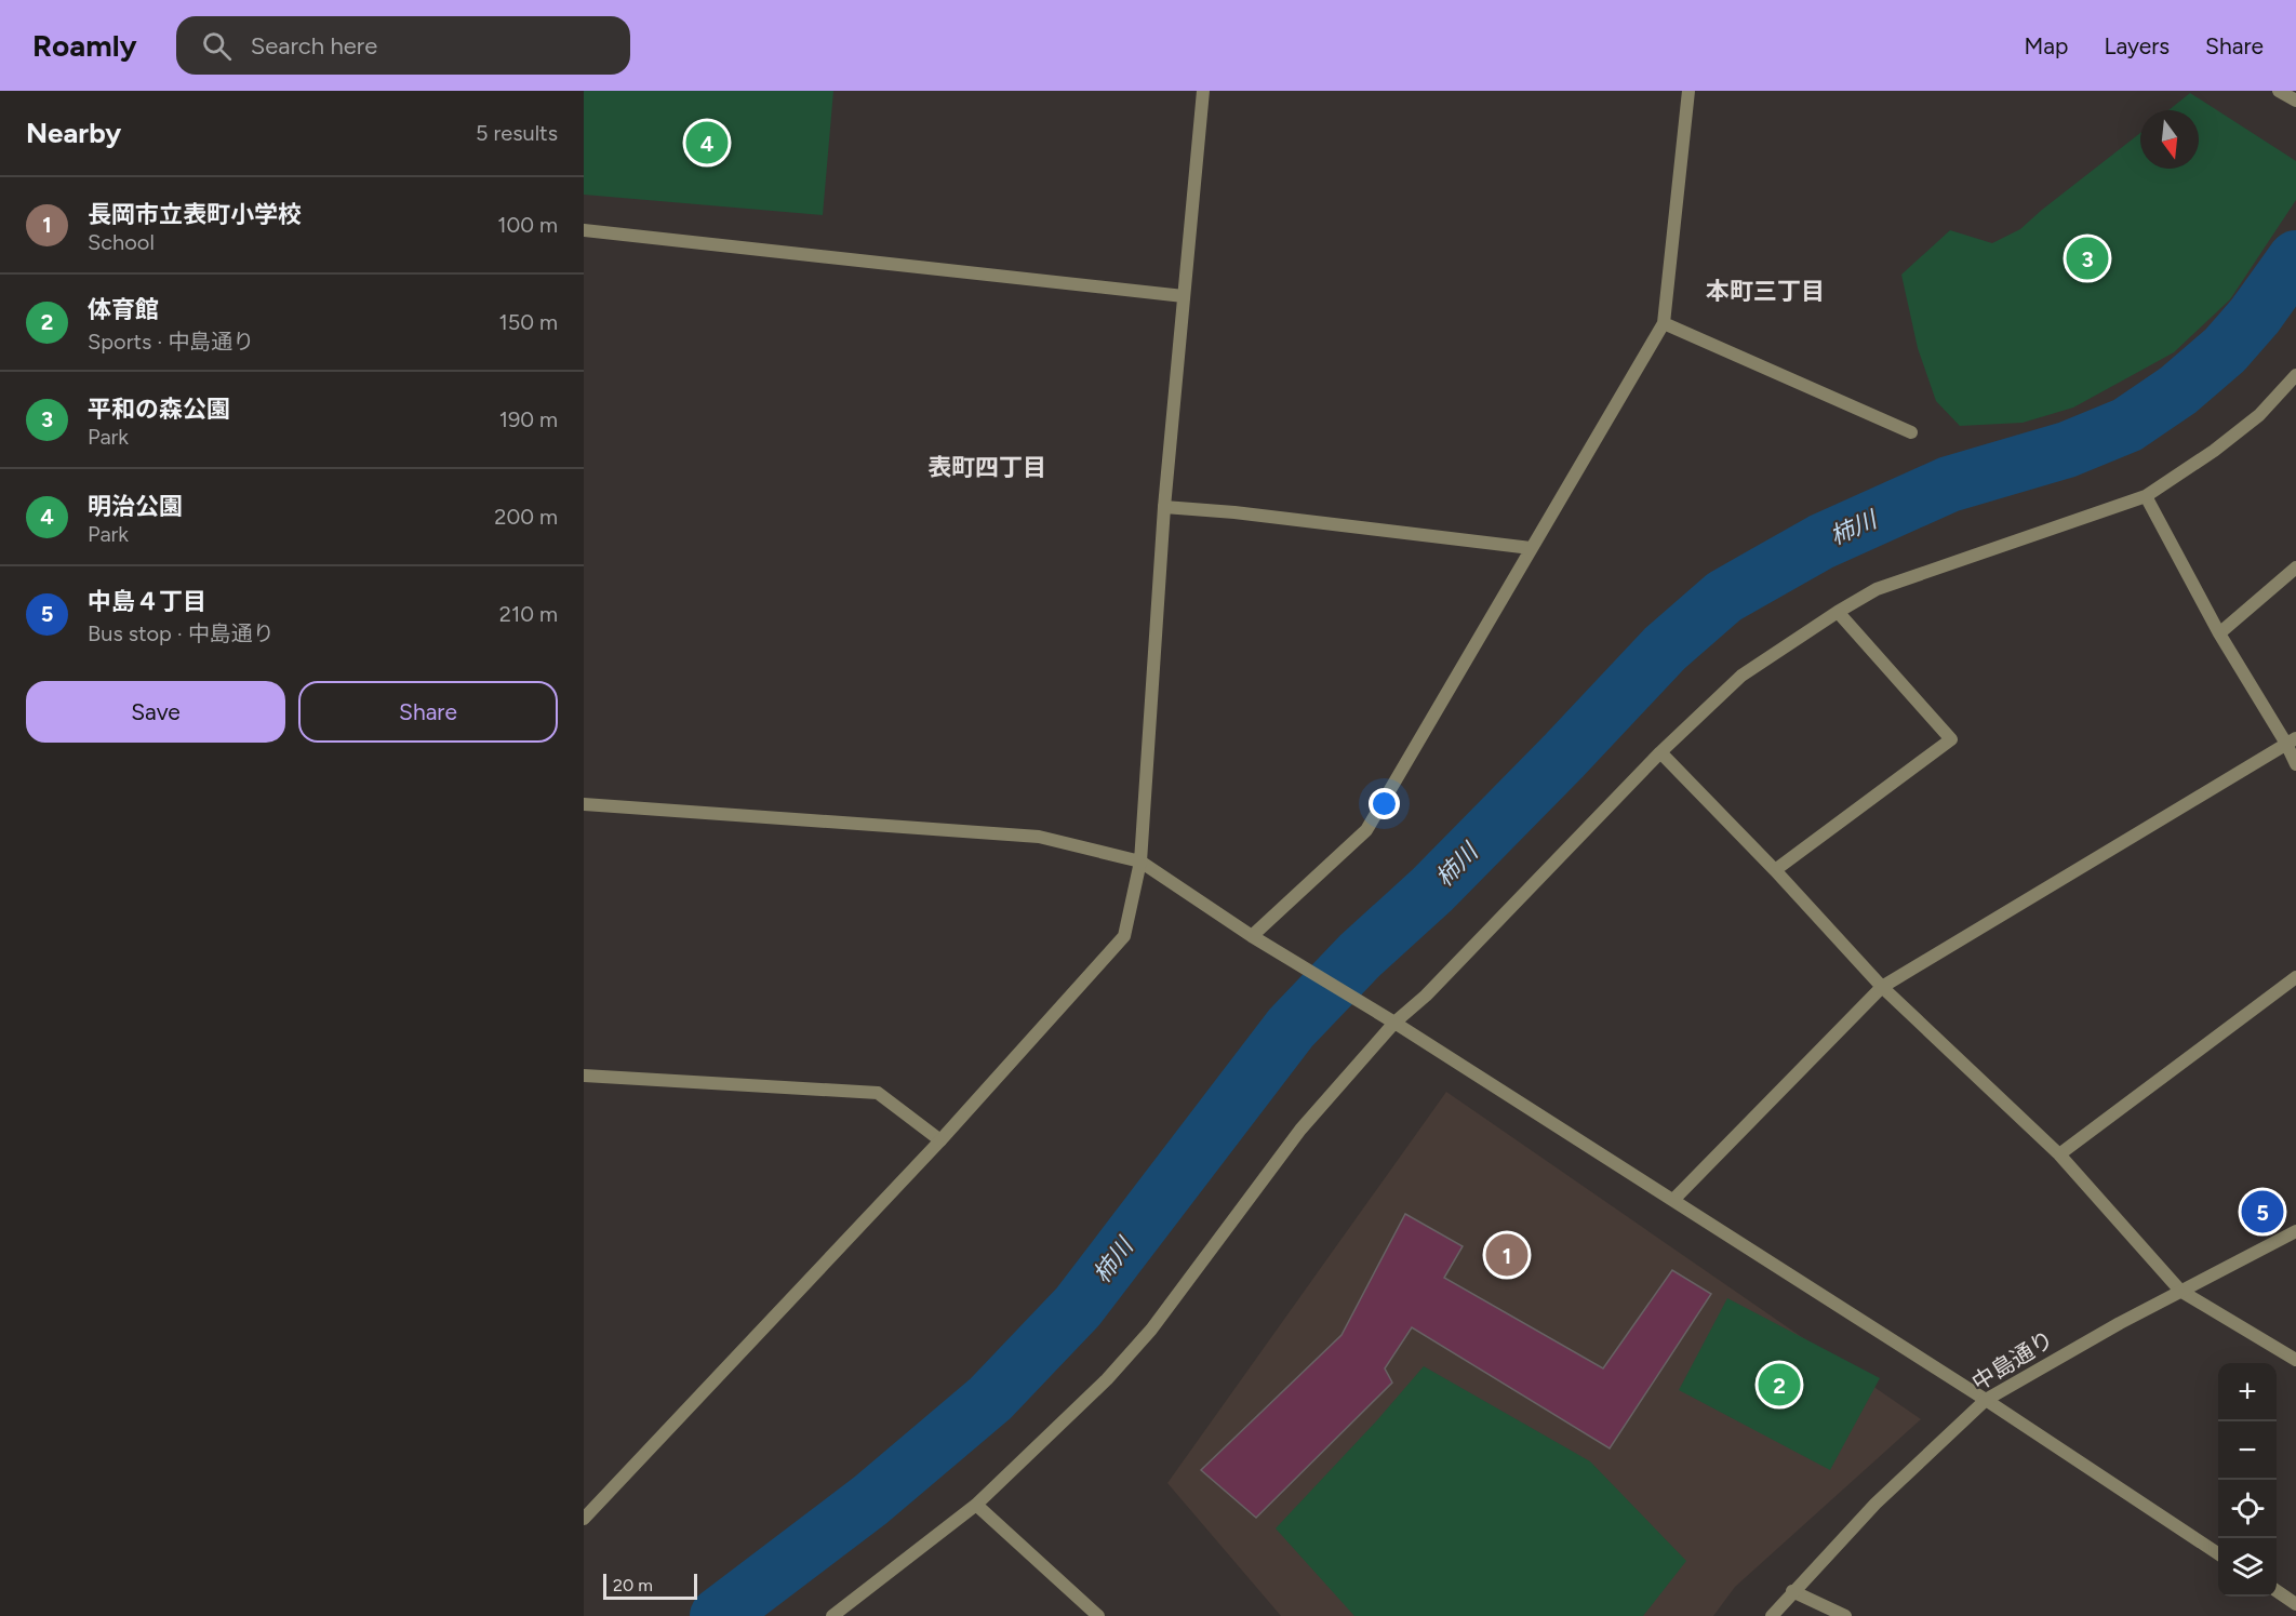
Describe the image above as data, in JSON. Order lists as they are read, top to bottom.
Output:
{
  "streets": {
    "street": ["中島通り"]
  },
  "districts": ["本町三丁目", "表町四丁目"],
  "water": ["柿川"],
  "scale_bar": "20 m",
  "north": "bottom",
  "page": {
    "header": "Roamly",
    "search": "Search here",
    "nav": ["Map", "Layers", "Share"],
    "heading": ["Nearby", "5 results"],
    "pins": [
      "4",
      "3",
      "5",
      "1",
      "2"
    ],
    "list": [
      {
        "mark": "1",
        "name": "長岡市立表町小学校",
        "note": "School",
        "value": "100 m"
      },
      {
        "mark": "2",
        "name": "体育館",
        "note": "Sports · 中島通り",
        "value": "150 m"
      },
      {
        "mark": "3",
        "name": "平和の森公園",
        "note": "Park",
        "value": "190 m"
      },
      {
        "mark": "4",
        "name": "明治公園",
        "note": "Park",
        "value": "200 m"
      },
      {
        "mark": "5",
        "name": "中島４丁目",
        "note": "Bus stop · 中島通り",
        "value": "210 m"
      }
    ],
    "buttons": ["Save", "Share"],
    "map_buttons": ["+", "−"],
    "scale": "20 m"
  }
}
